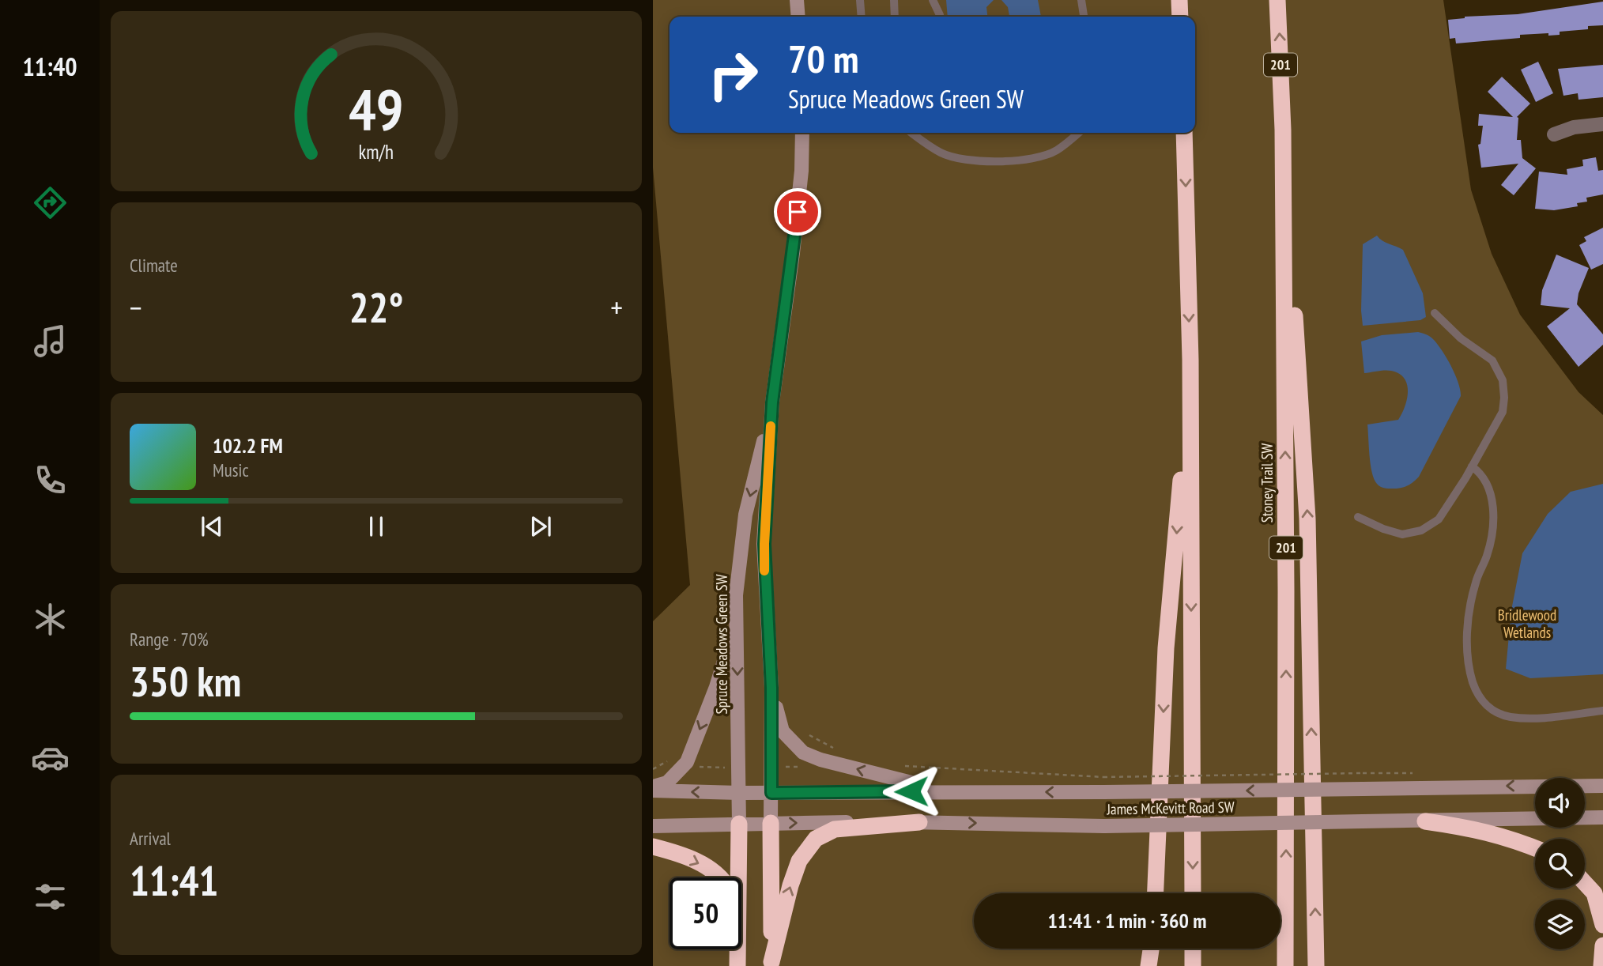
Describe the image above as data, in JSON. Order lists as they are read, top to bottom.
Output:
{
  "streets": {
    "highway": ["201", "Stoney Trail SW"],
    "main road": ["Spruce Meadows Green SW", "James McKevitt Road SW"]
  },
  "crossings": [
    ["Spruce Meadows Green SW", "James McKevitt Road SW"]
  ],
  "parks": ["Bridlewood Wetlands"],
  "page": {
    "tabs": "11:40",
    "turn": ["70 m", "Spruce Meadows Green SW"],
    "tile": [
      "Climate",
      ["Range · 70%", "350 km"],
      ["Arrival", "11:41"]
    ],
    "heat": ["−", "22°", "+"],
    "song": ["102.2 FM", "Music"],
    "limit": "50",
    "trip": "11:41 · 1 min · 360 m",
    "gauge": ["49", "km/h"]
  }
}
